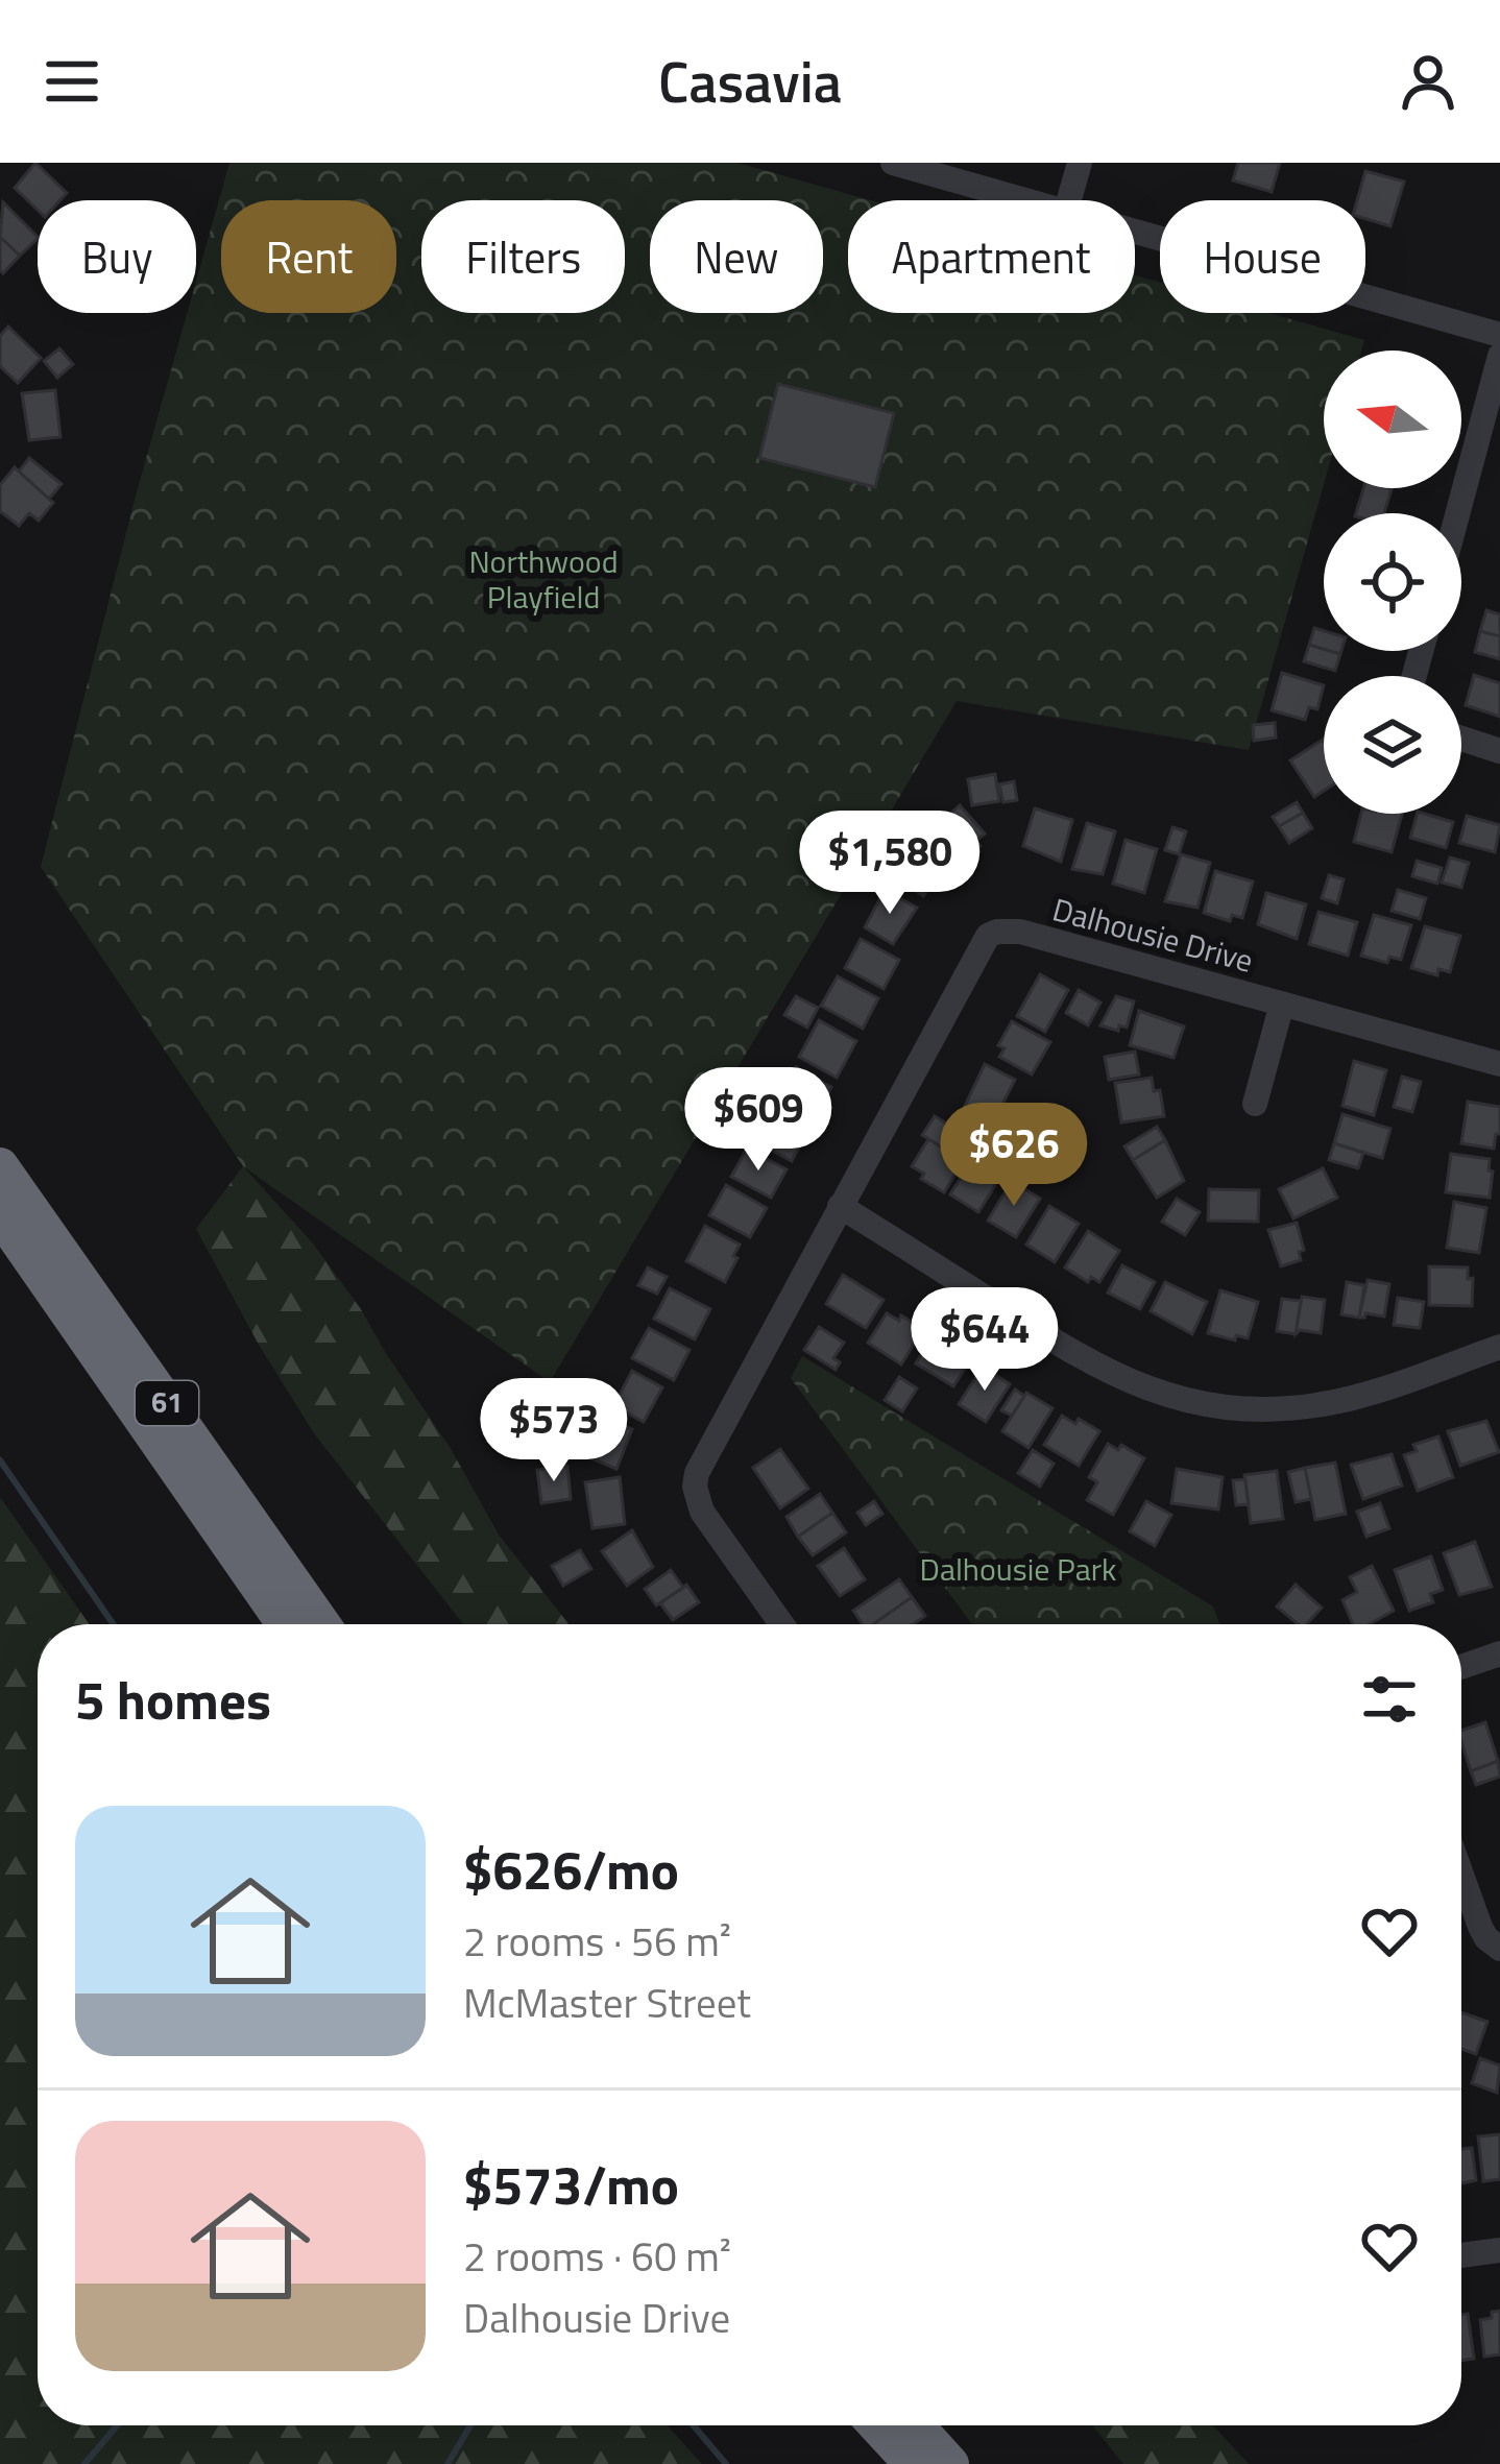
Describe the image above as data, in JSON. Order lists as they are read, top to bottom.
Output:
{
  "streets": {
    "highway": ["61"],
    "street": ["Dalhousie Drive"]
  },
  "parks": ["Northwood Playfield", "Dalhousie Park"],
  "north": "left",
  "page": {
    "header": "Casavia",
    "chip": [
      "Buy",
      "Rent",
      "Filters",
      "New",
      "Apartment",
      "House"
    ],
    "price": [
      "$1,580",
      "$609",
      "$626",
      "$644",
      "$573"
    ],
    "heading": "5 homes",
    "list": [
      {
        "name": "$626/mo",
        "note": "2 rooms · 56 m² · McMaster Street"
      },
      {
        "name": "$573/mo",
        "note": "2 rooms · 60 m² · Dalhousie Drive"
      }
    ]
  }
}
